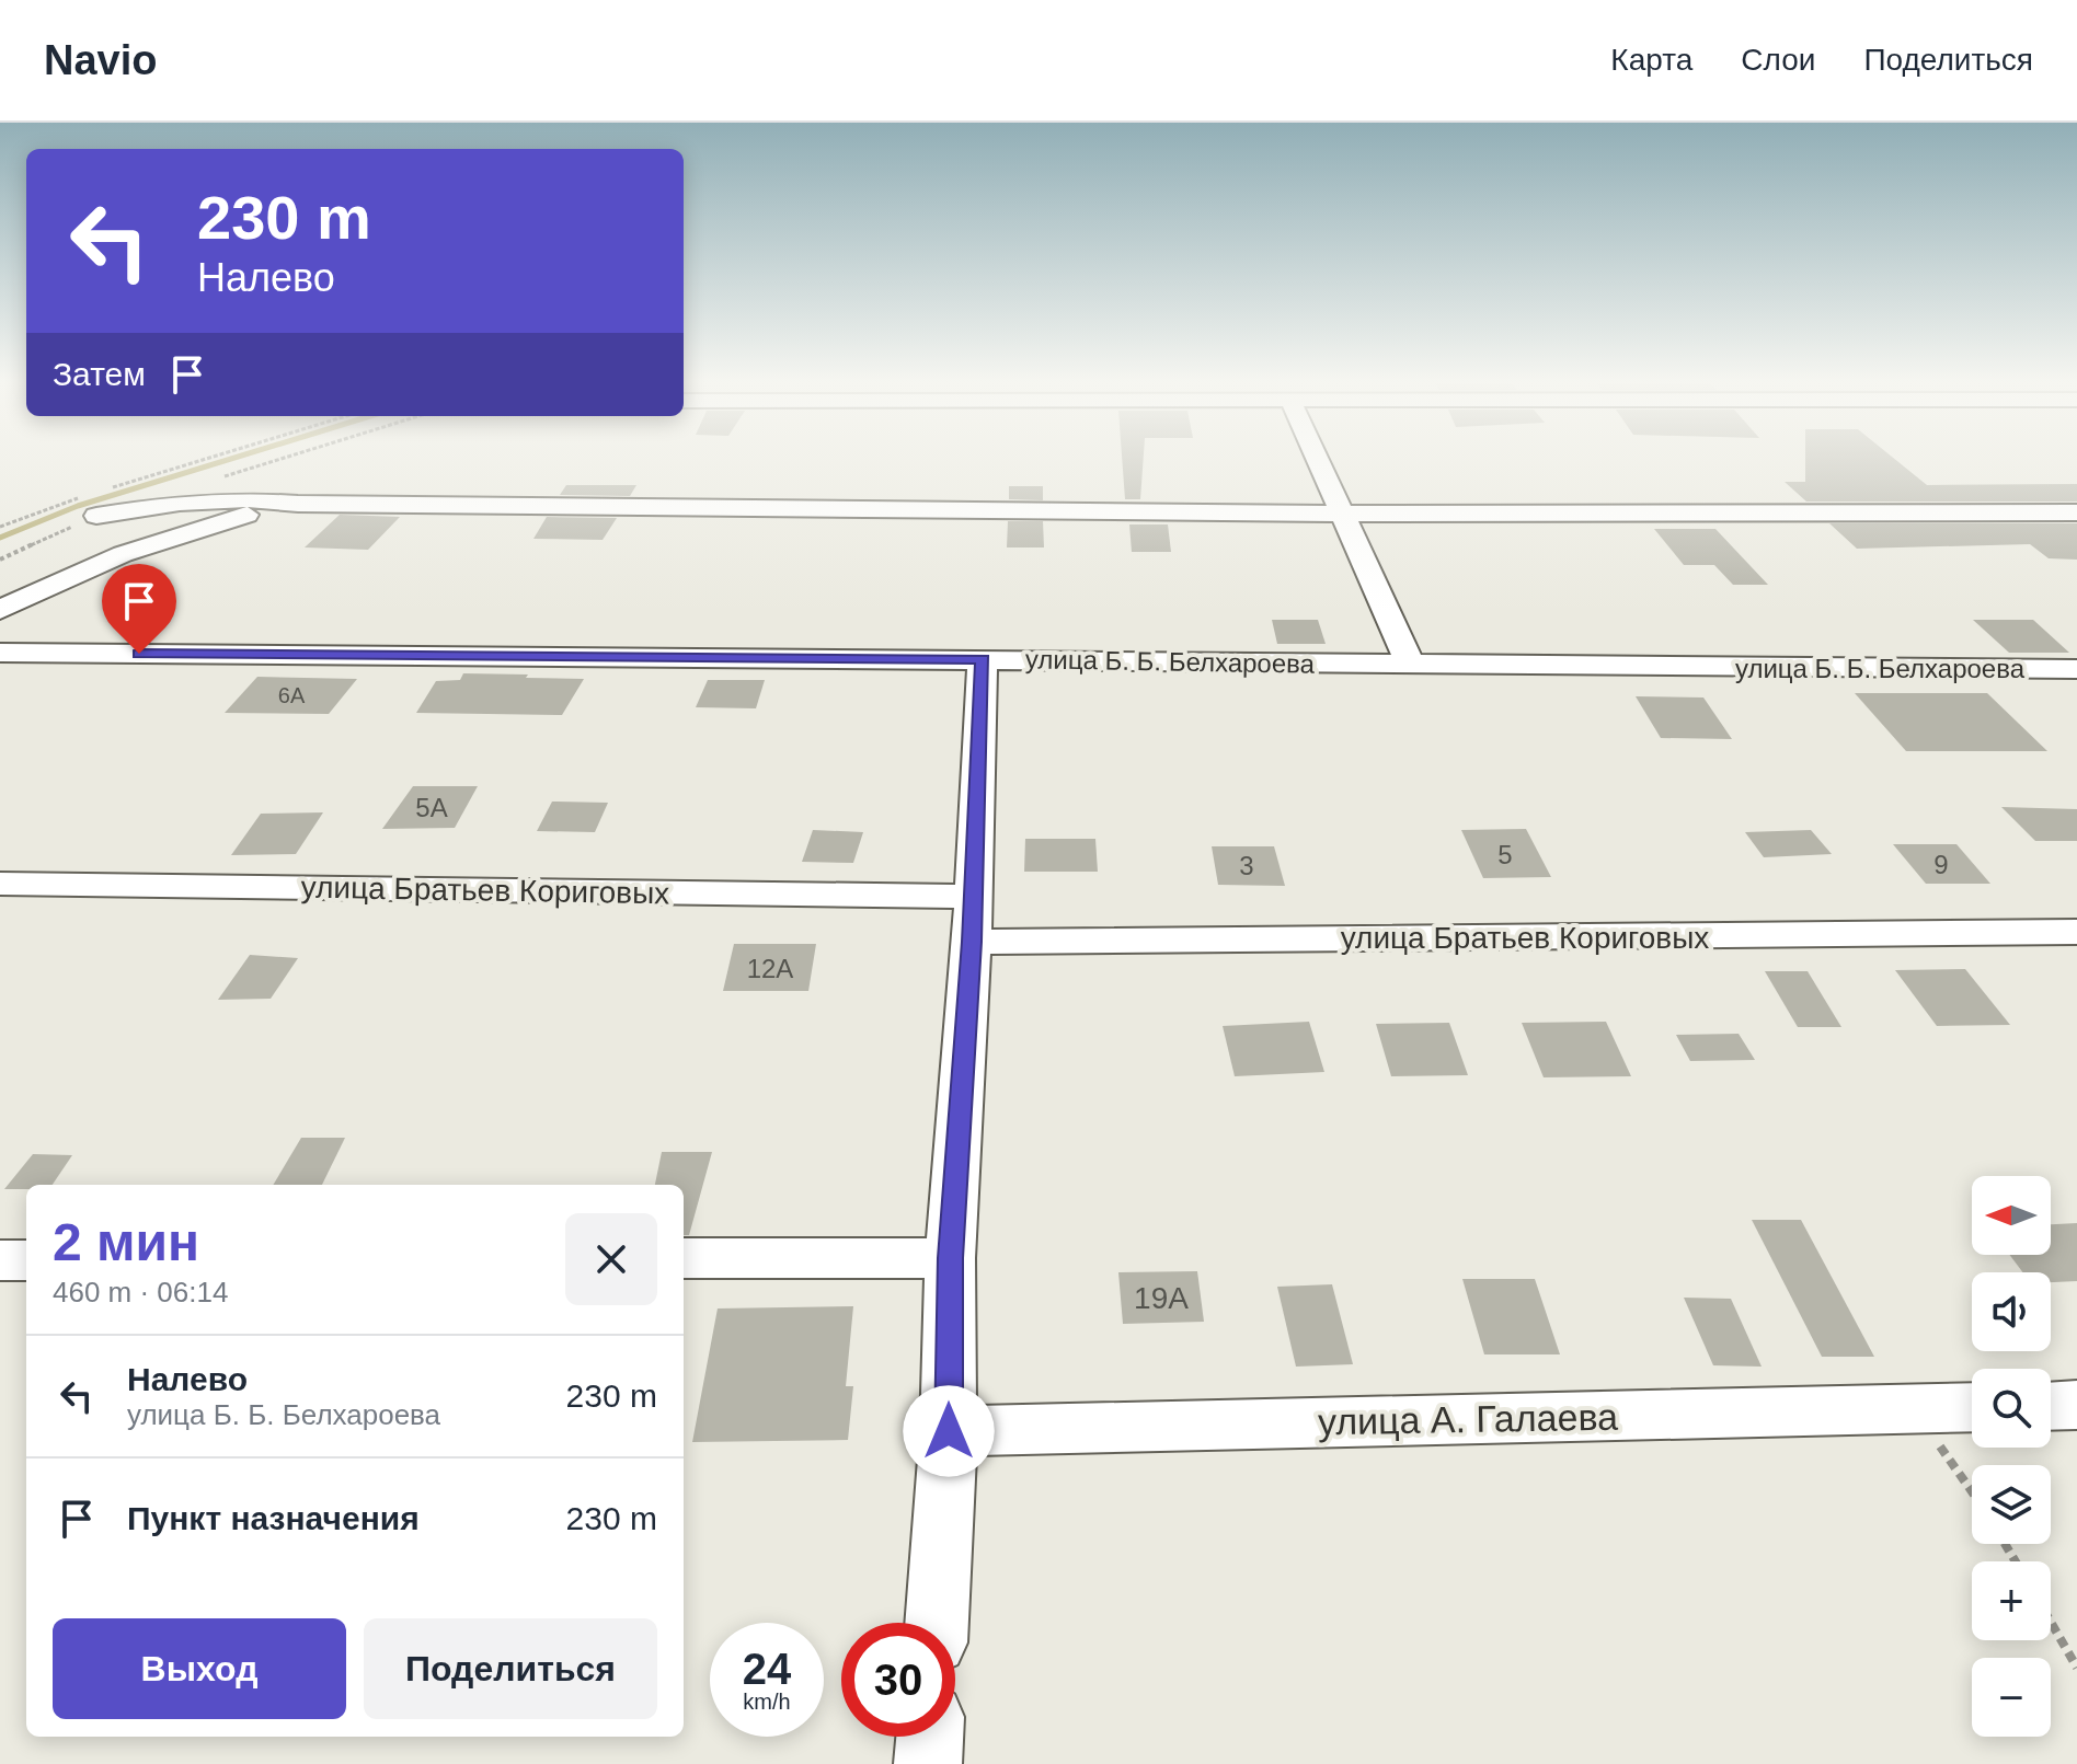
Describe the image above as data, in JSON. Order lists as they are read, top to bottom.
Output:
{
  "streets": {
    "street": ["улица Б. Б. Белхароева", "улица Братьев Кориговых", "улица А. Галаева"]
  },
  "house_numbers": [
    "6А",
    "5А",
    "5",
    "9",
    "3",
    "12А",
    "19А"
  ],
  "north": "left",
  "page": {
    "header": "Navio",
    "nav": ["Карта", "Слои", "Поделиться"],
    "turn": ["230 m", "Налево"],
    "then": "Затем",
    "map_buttons": ["+", "−"],
    "heading": ["2 мин", "460 m · 06:14"],
    "list": [
      {
        "name": "Налево",
        "note": "улица Б. Б. Белхароева",
        "value": "230 m"
      },
      {
        "name": "Пункт назначения",
        "value": "230 m"
      }
    ],
    "buttons": ["Выход", "Поделиться"],
    "speed": "24 km/h",
    "limit": "30"
  }
}
